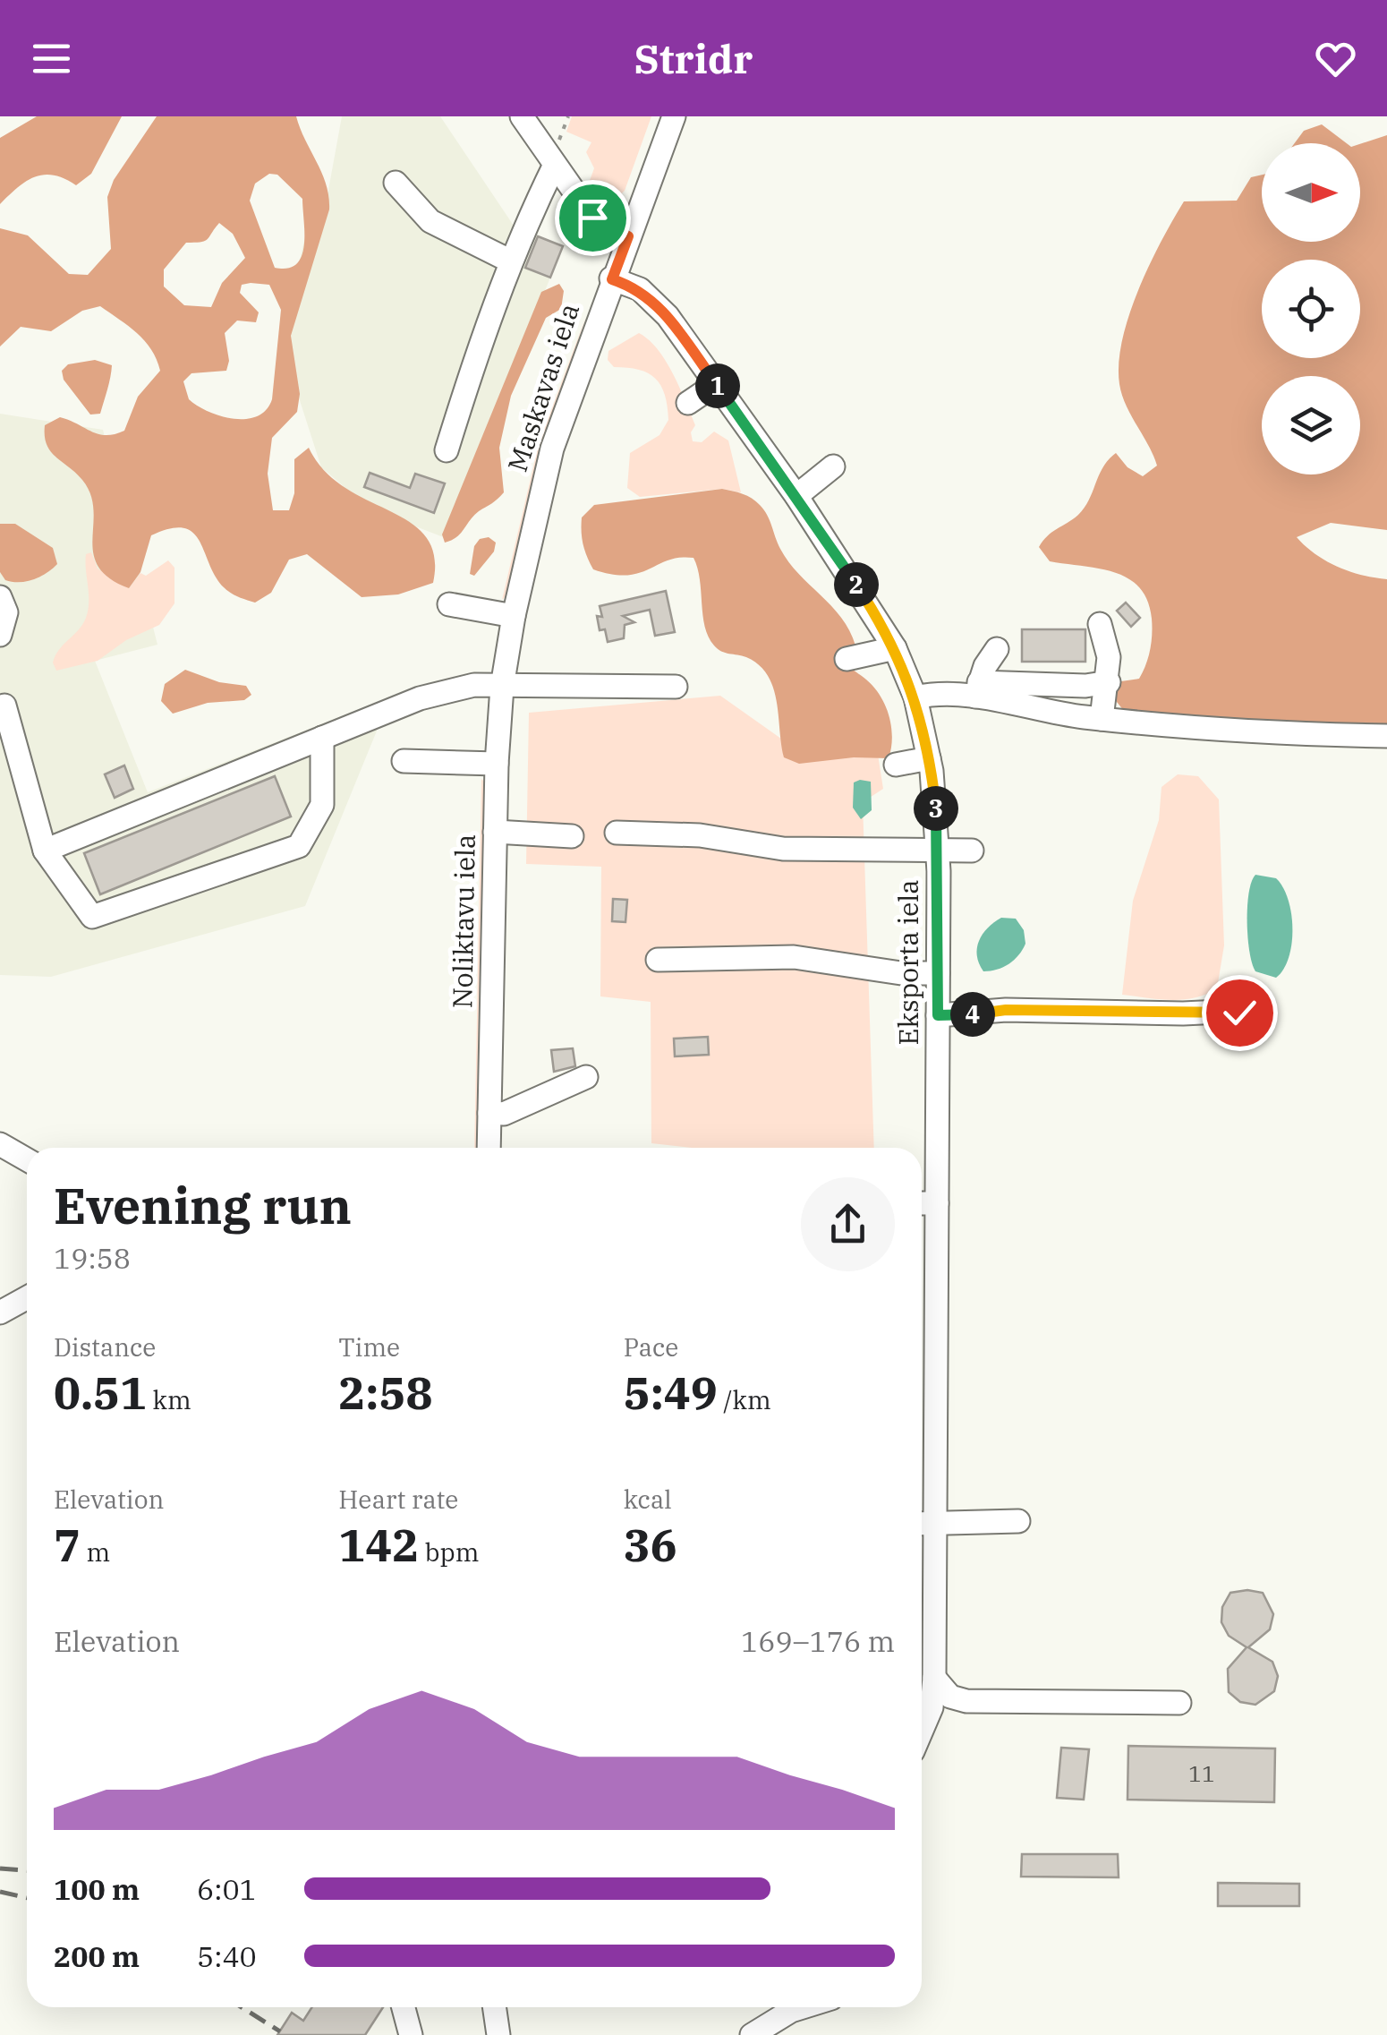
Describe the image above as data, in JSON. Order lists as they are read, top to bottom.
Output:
{
  "streets": {
    "street": ["Maskavas iela", "Noliktavu iela", "Eksporta iela"]
  },
  "crossings": [
    ["Maskavas iela", "Noliktavu iela"],
    ["Maskavas iela", "Eksporta iela"]
  ],
  "house_numbers": ["11"],
  "north": "right",
  "page": {
    "header": "Stridr",
    "pins": [
      "1",
      "2",
      "3",
      "4"
    ],
    "heading": ["Evening run", "19:58"],
    "stats": [
      ["Distance", "0.51 km"],
      ["Time", "2:58"],
      ["Pace", "5:49 /km"],
      ["Elevation", "7 m"],
      ["Heart rate", "142 bpm"],
      ["kcal", "36"]
    ],
    "chart": ["Elevation", "169–176 m"],
    "list": [
      {
        "name": "100 m",
        "note": "6:01"
      },
      {
        "name": "200 m",
        "note": "5:40"
      }
    ]
  }
}
